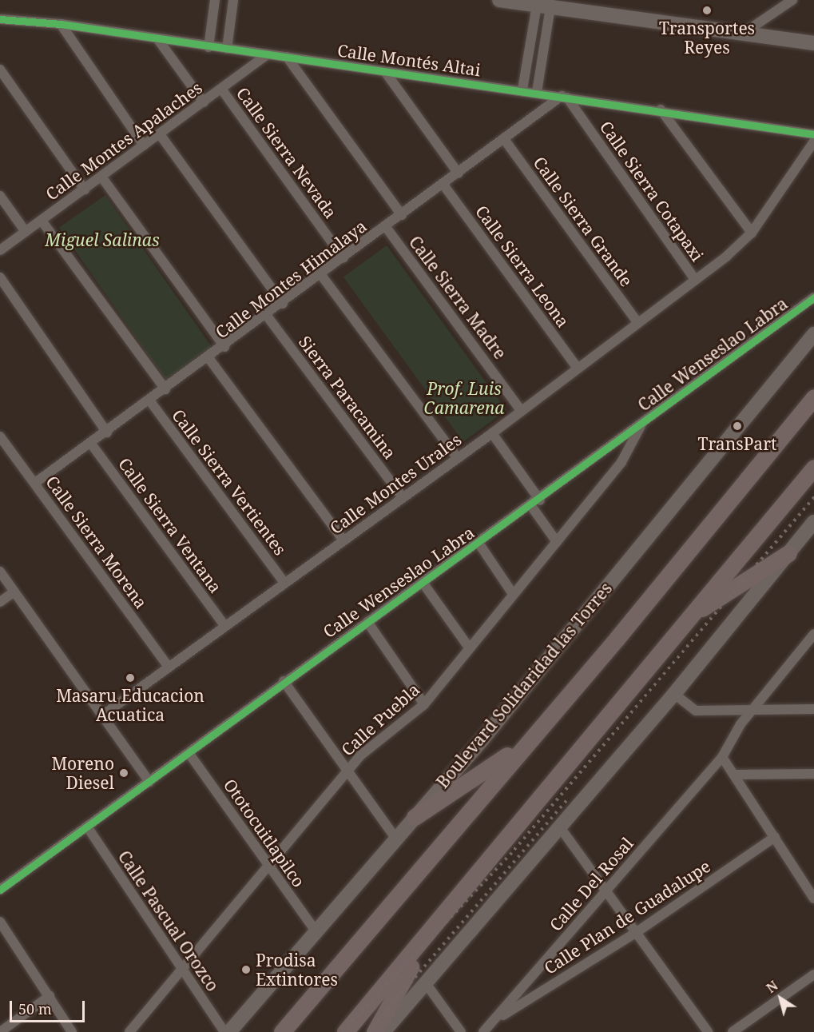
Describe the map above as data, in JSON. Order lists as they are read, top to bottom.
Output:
{
  "streets": {
    "main road": ["Boulevard Solidaridad las Torres"],
    "street": [
      "Calle Montés Altai",
      "Calle Montes Apalaches",
      "Calle Sierra Nevada",
      "Calle Sierra Cotapaxi",
      "Calle Sierra Grande",
      "Calle Sierra Leona",
      "Calle Montes Himalaya",
      "Calle Sierra Madre",
      "Calle Wenseslao Labra",
      "Sierra Paracamina",
      "Calle Sierra Vertientes",
      "Calle Montes Urales",
      "Calle Sierra Ventana",
      "Calle Sierra Morena",
      "Calle Puebla",
      "Ototocuitlapilco",
      "Calle Del Rosal",
      "Calle Plan de Guadalupe",
      "Calle Pascual Orozco"
    ]
  },
  "crossings": [
    ["Calle Montés Altai", "Calle Montes Apalaches"],
    ["Calle Montés Altai", "Calle Sierra Cotapaxi"],
    ["Calle Montés Altai", "Calle Montes Himalaya"],
    ["Calle Montés Altai", "Calle Sierra Madre"],
    ["Calle Montes Apalaches", "Calle Sierra Nevada"],
    ["Calle Montes Apalaches", "Calle Sierra Vertientes"],
    ["Calle Sierra Nevada", "Calle Montes Himalaya"],
    ["Calle Sierra Cotapaxi", "Calle Montes Himalaya"],
    ["Calle Sierra Cotapaxi", "Calle Montes Urales"],
    ["Calle Sierra Grande", "Calle Montes Himalaya"],
    ["Calle Sierra Grande", "Calle Montes Urales"],
    ["Calle Sierra Leona", "Calle Montes Himalaya"],
    ["Calle Sierra Leona", "Calle Montes Urales"],
    ["Calle Montes Himalaya", "Calle Sierra Madre"],
    ["Calle Montes Himalaya", "Sierra Paracamina"],
    ["Calle Montes Himalaya", "Calle Sierra Vertientes"],
    ["Calle Montes Himalaya", "Calle Sierra Ventana"],
    ["Calle Montes Himalaya", "Calle Sierra Morena"],
    ["Calle Sierra Madre", "Calle Montes Urales"],
    ["Calle Wenseslao Labra", "Calle Puebla"],
    ["Calle Wenseslao Labra", "Ototocuitlapilco"],
    ["Calle Wenseslao Labra", "Calle Pascual Orozco"],
    ["Sierra Paracamina", "Calle Montes Urales"],
    ["Calle Sierra Vertientes", "Calle Montes Urales"],
    ["Calle Montes Urales", "Calle Sierra Ventana"],
    ["Calle Montes Urales", "Calle Sierra Morena"],
    ["Boulevard Solidaridad las Torres", "Ototocuitlapilco"],
    ["Calle Puebla", "Ototocuitlapilco"],
    ["Calle Puebla", "Calle Pascual Orozco"],
    ["Calle Del Rosal", "Calle Plan de Guadalupe"]
  ],
  "parks": ["Miguel Salinas", "Prof. Luis Camarena"],
  "places": [
    "Transportes Reyes",
    "TransPart",
    "Masaru Educacion Acuatica",
    "Moreno Diesel",
    "Prodisa Extintores"
  ],
  "scale_bar": "50 m",
  "north": "top left"
}
